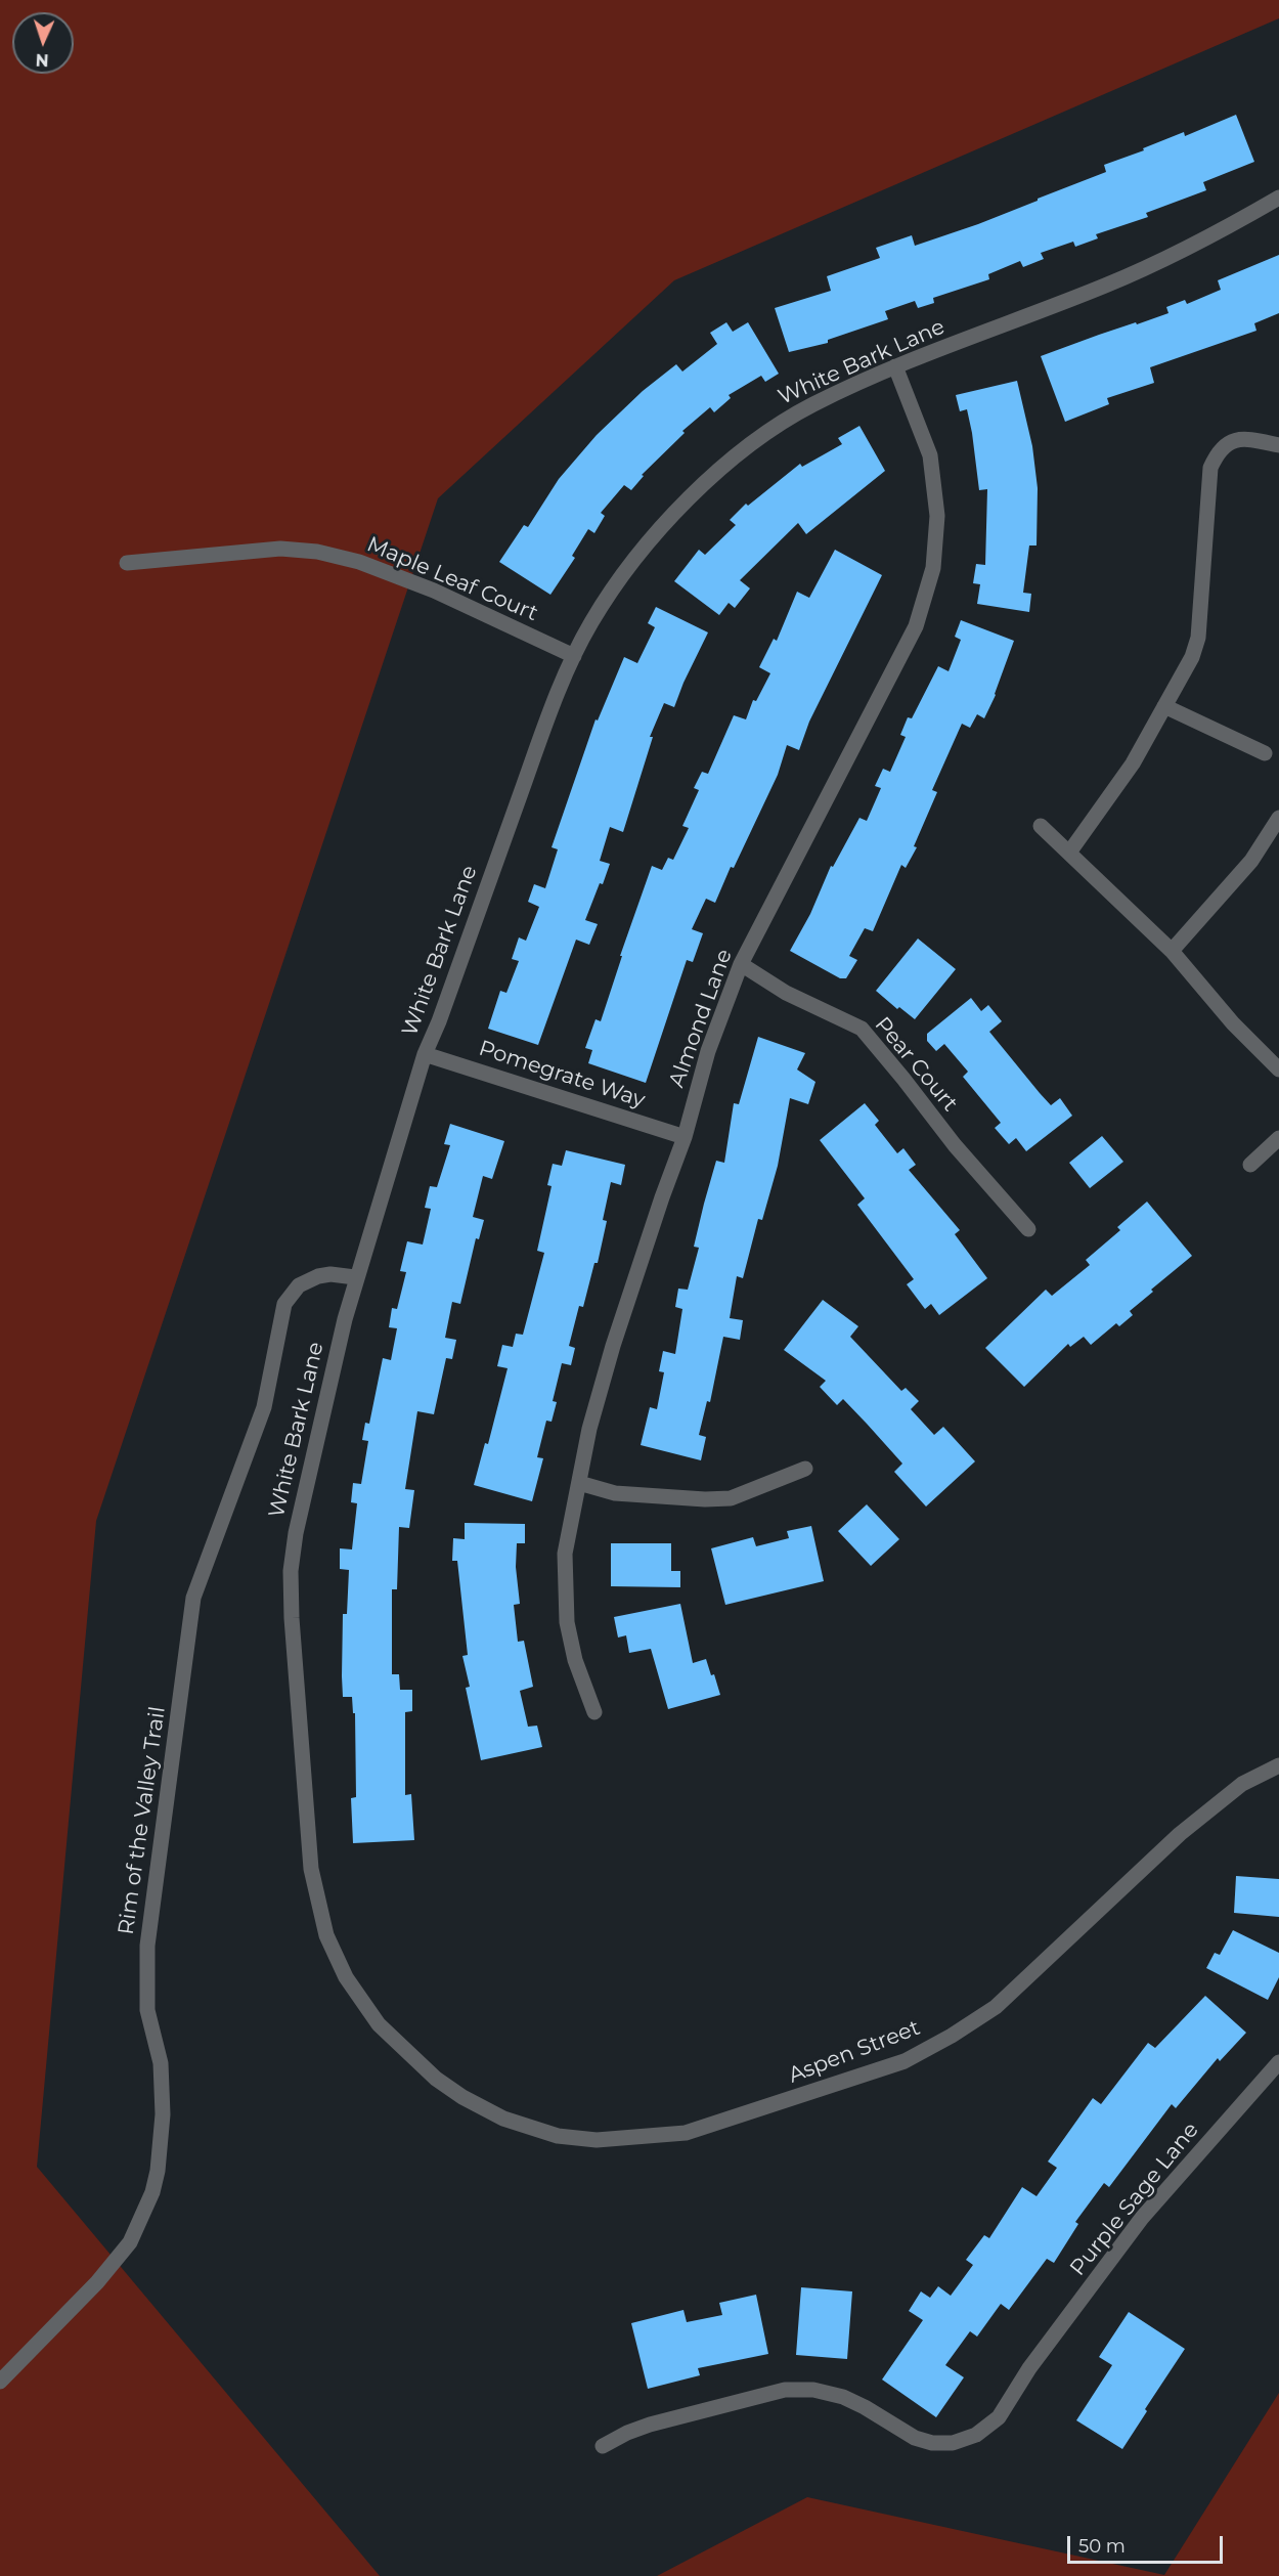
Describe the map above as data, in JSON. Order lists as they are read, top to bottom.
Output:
{
  "streets": {
    "street": [
      "White Bark Lane",
      "Maple Leaf Court",
      "Almond Lane",
      "Pear Court",
      "Pomegrate Way",
      "Rim of the Valley Trail",
      "Aspen Street",
      "Purple Sage Lane"
    ]
  },
  "crossings": [
    ["White Bark Lane", "Maple Leaf Court"],
    ["White Bark Lane", "Almond Lane"],
    ["White Bark Lane", "Pomegrate Way"],
    ["White Bark Lane", "Rim of the Valley Trail"],
    ["White Bark Lane", "Aspen Street"],
    ["Almond Lane", "Pear Court"],
    ["Almond Lane", "Pomegrate Way"]
  ],
  "scale_bar": "50 m",
  "north": "bottom"
}
